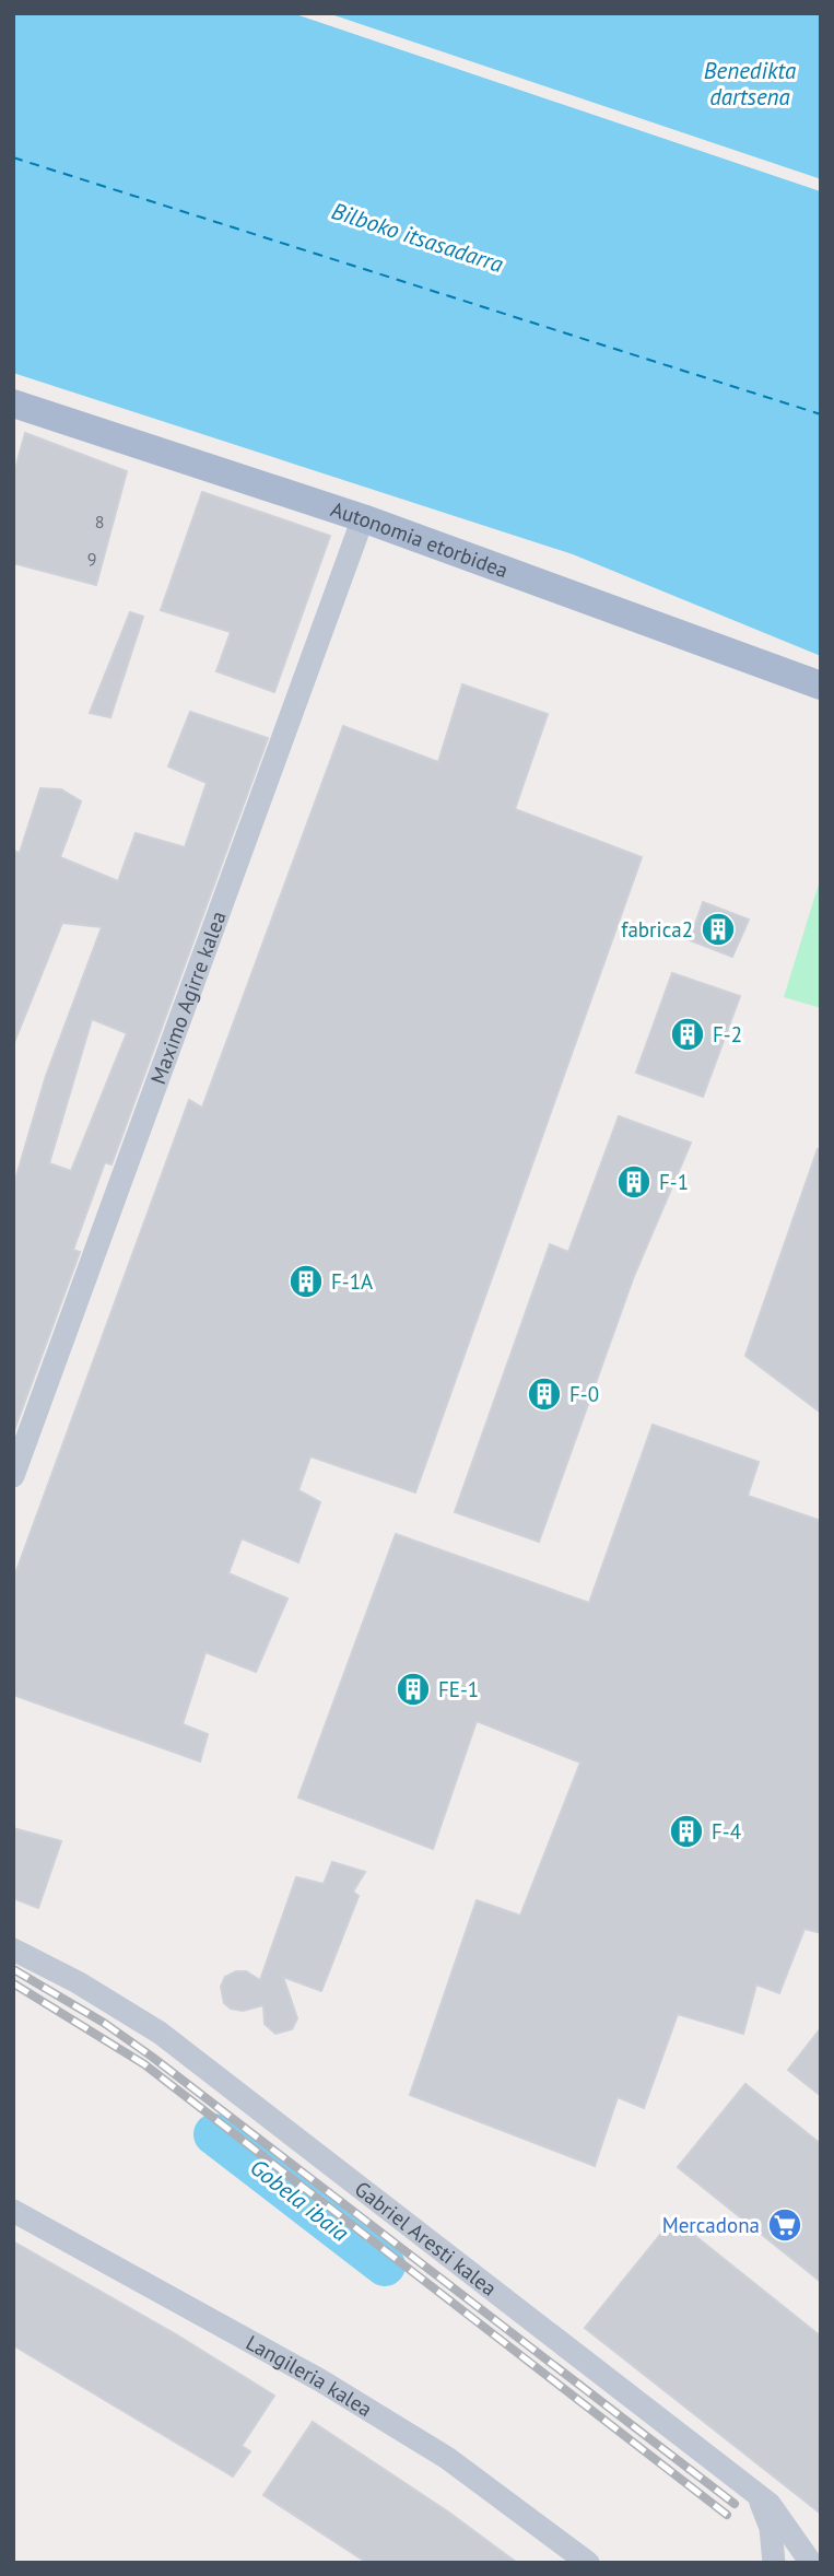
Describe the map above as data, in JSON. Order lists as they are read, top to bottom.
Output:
{
  "streets": {
    "main road": ["Autonomia etorbidea"],
    "street": ["Maximo Agirre kalea", "Gabriel Aresti kalea", "Langileria kalea"]
  },
  "crossings": [
    ["Autonomia etorbidea", "Maximo Agirre kalea"]
  ],
  "water": ["Benedikta dartsena", "Bilboko itsasadarra", "Gobela ibaia"],
  "places": {
    "building": [
      "fabrica2",
      "F-2",
      "F-1",
      "F-1A",
      "F-0",
      "FE-1",
      "F-4"
    ],
    "supermarket": ["Mercadona"]
  },
  "house_numbers": ["8", "9"]
}
